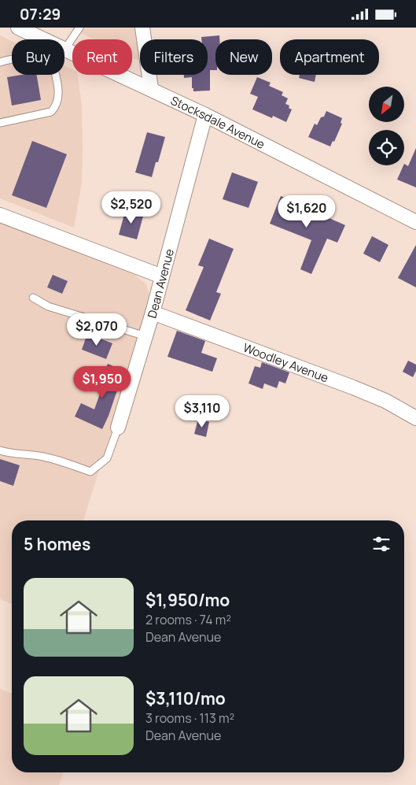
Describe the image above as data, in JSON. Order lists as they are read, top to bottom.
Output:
{
  "streets": {
    "street": ["Stocksdale Avenue", "Dean Avenue", "Woodley Avenue"]
  },
  "crossings": [
    ["Stocksdale Avenue", "Dean Avenue"],
    ["Dean Avenue", "Woodley Avenue"]
  ],
  "north": "bottom left",
  "page": {
    "status": "07:29",
    "chip": [
      "Buy",
      "Rent",
      "Filters",
      "New",
      "Apartment"
    ],
    "price": [
      "$2,520",
      "$1,620",
      "$2,070",
      "$1,950",
      "$3,110"
    ],
    "heading": "5 homes",
    "list": [
      {
        "name": "$1,950/mo",
        "note": "2 rooms · 74 m² · Dean Avenue"
      },
      {
        "name": "$3,110/mo",
        "note": "3 rooms · 113 m² · Dean Avenue"
      }
    ]
  }
}
